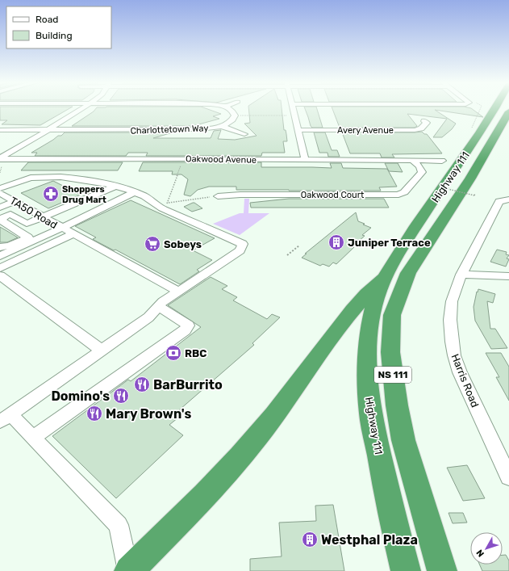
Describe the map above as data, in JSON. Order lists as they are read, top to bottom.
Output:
{
  "streets": {
    "highway": ["Highway 111", "NS 111"],
    "street": [
      "Charlottetown Way",
      "Avery Avenue",
      "Oakwood Avenue",
      "Oakwood Court",
      "TA50 Road",
      "Harris Road"
    ]
  },
  "crossings": [
    ["Oakwood Avenue", "Oakwood Court"]
  ],
  "places": {
    "pharmacy": ["Shoppers Drug Mart"],
    "building": ["Juniper Terrace", "Westphal Plaza"],
    "supermarket": ["Sobeys"],
    "bank": ["RBC"],
    "restaurant": ["BarBurrito", "Domino's", "Mary Brown's"]
  },
  "legend": ["Road", "Building"],
  "north": "bottom left"
}
